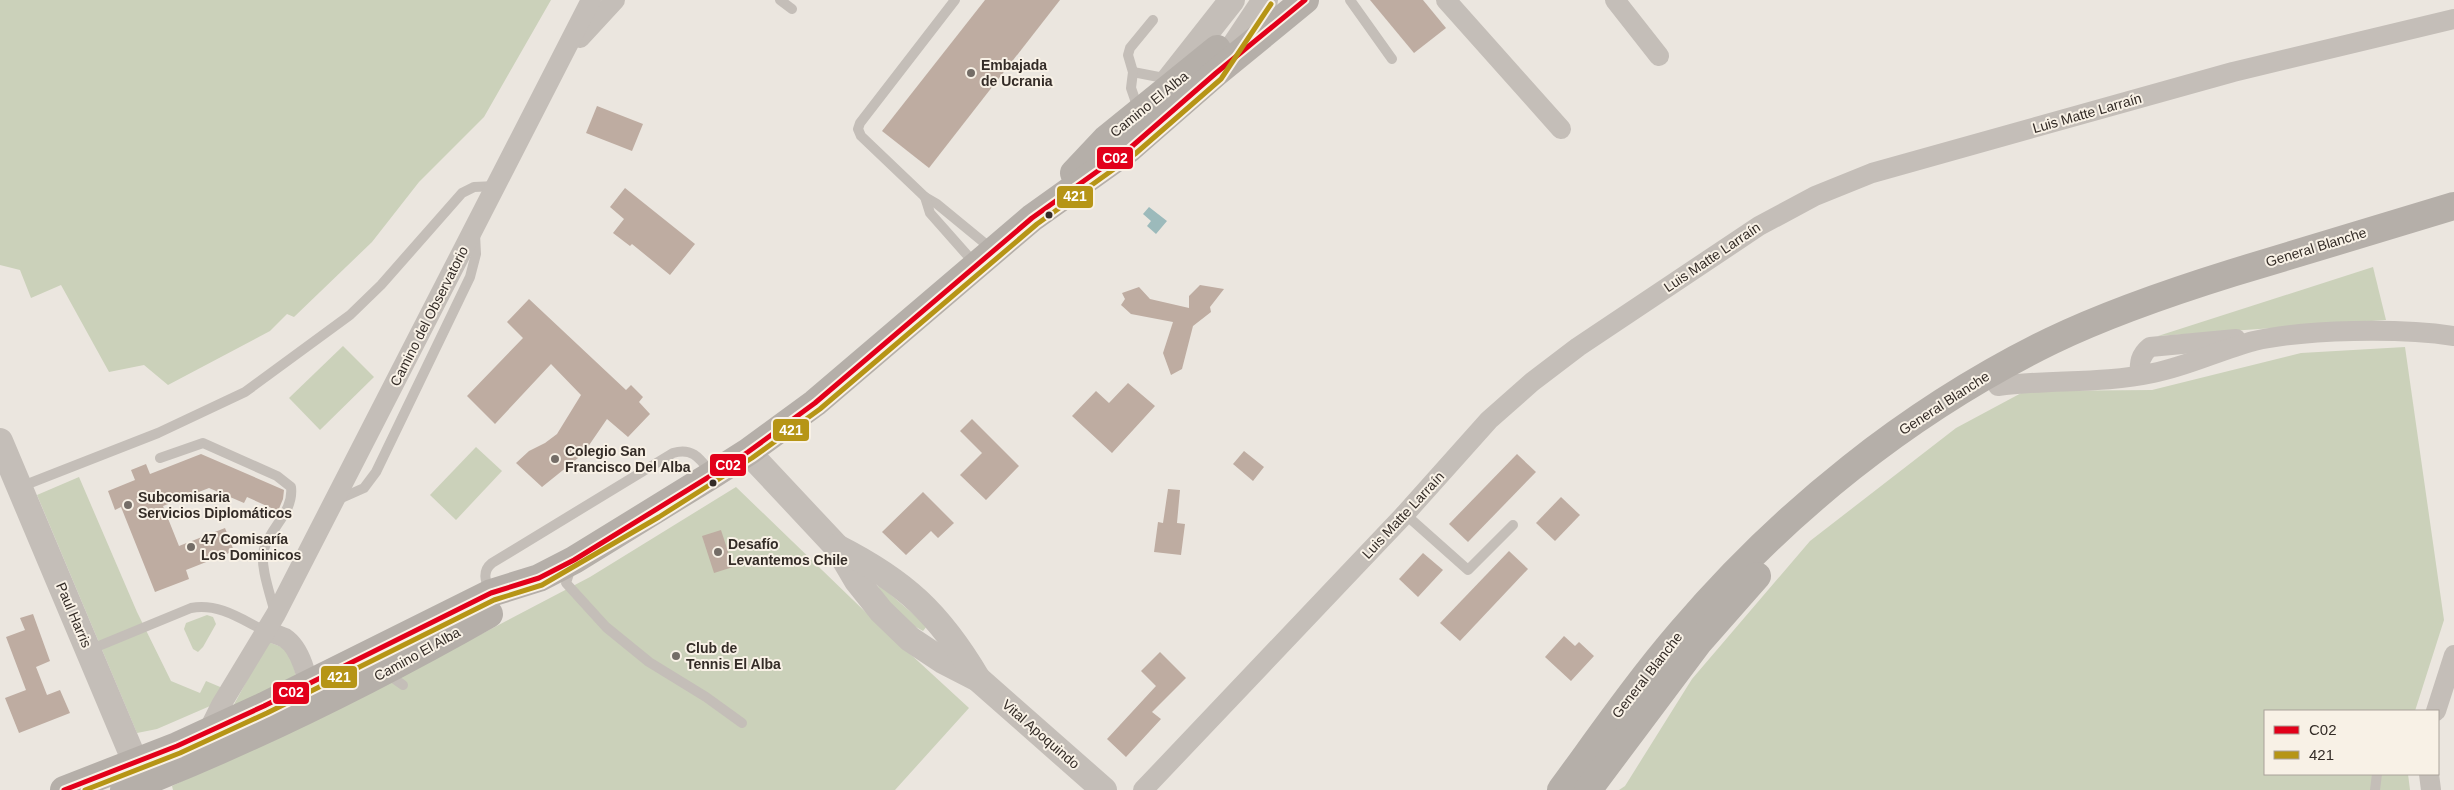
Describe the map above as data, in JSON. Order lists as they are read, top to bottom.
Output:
{
  "streets": {
    "main road": ["Camino El Alba", "General Blanche"],
    "street": [
      "Luis Matte Larraín",
      "Camino del Observatorio",
      "Paul Harris",
      "Vital Apoquindo"
    ]
  },
  "crossings": [
    ["Camino El Alba", "Camino del Observatorio"],
    ["Camino El Alba", "Paul Harris"],
    ["Camino El Alba", "Vital Apoquindo"]
  ],
  "places": [
    "Embajada de Ucrania",
    "Colegio San Francisco Del Alba",
    "Subcomisaria Servicios Diplomáticos",
    "47 Comisaría Los Dominicos",
    "Desafío Levantemos Chile",
    "Club de Tennis El Alba"
  ],
  "lines": ["transit line C02", "transit line 421"],
  "legend": ["C02", "421"]
}
